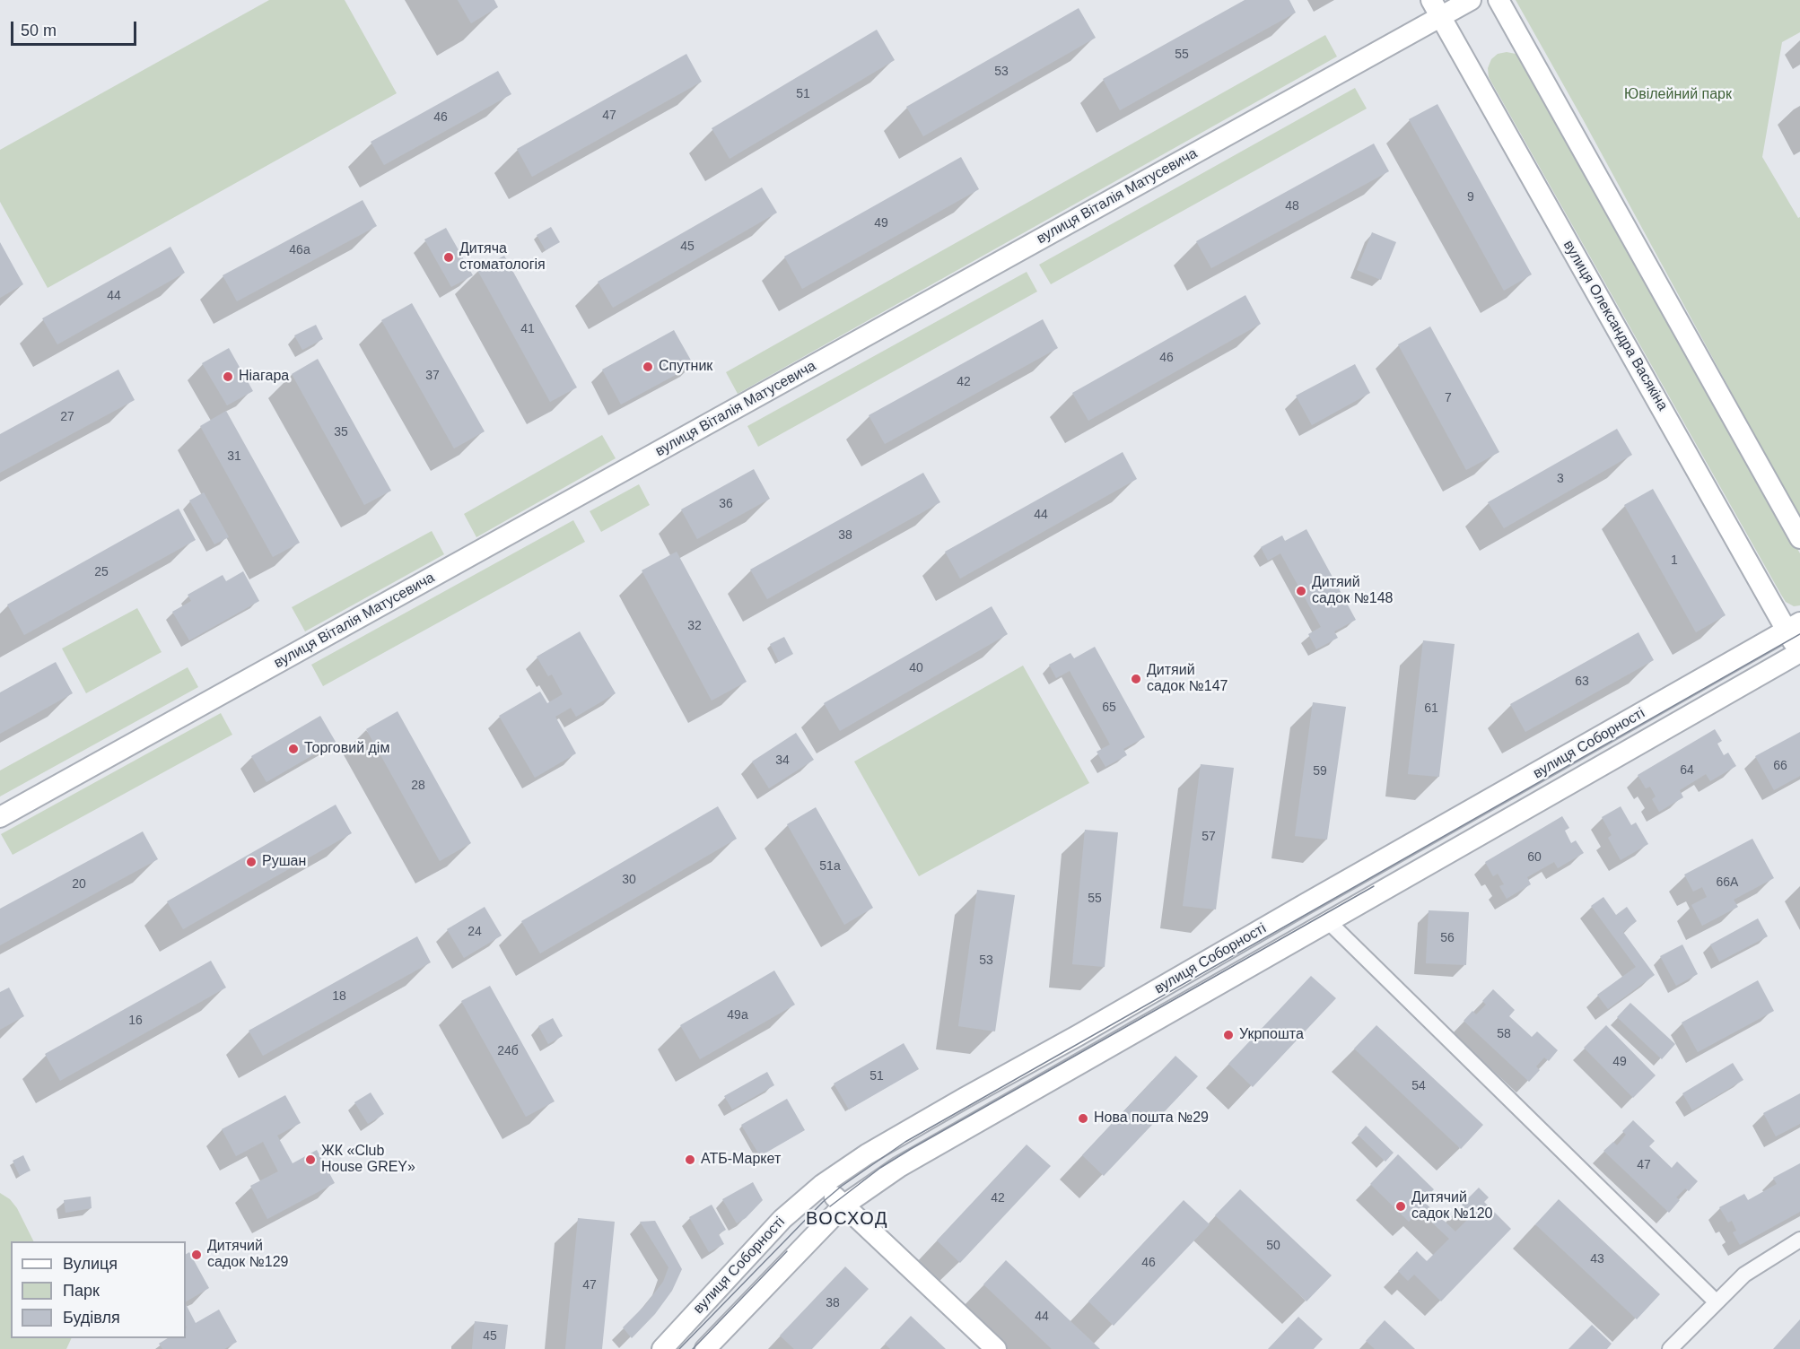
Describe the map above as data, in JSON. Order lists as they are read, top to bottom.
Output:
{
  "streets": {
    "street": ["вулиця Віталія Матусевича", "вулиця Олександра Васякіна", "вулиця Соборності"]
  },
  "crossings": [
    ["вулиця Віталія Матусевича", "вулиця Олександра Васякіна"],
    ["вулиця Олександра Васякіна", "вулиця Соборності"]
  ],
  "districts": ["ВОСХОД"],
  "parks": ["Ювілейний парк"],
  "places": [
    "Дитяча стоматологія",
    "Спутник",
    "Ніагара",
    "Дитяий садок №148",
    "Дитяий садок №147",
    "Торговий дім",
    "Рушан",
    "Укрпошта",
    "Нова пошта №29",
    "ЖК «Club House GREY»",
    "АТБ-Маркет",
    "Дитячий садок №120",
    "Дитячий садок №129"
  ],
  "house_numbers": [
    "55",
    "53",
    "51",
    "47",
    "46",
    "9",
    "48",
    "49",
    "45",
    "46а",
    "44",
    "41",
    "46",
    "37",
    "42",
    "7",
    "27",
    "35",
    "31",
    "3",
    "36",
    "44",
    "38",
    "1",
    "25",
    "32",
    "40",
    "63",
    "65",
    "61",
    "34",
    "66",
    "64",
    "59",
    "28",
    "57",
    "60",
    "51а",
    "30",
    "66А",
    "20",
    "55",
    "24",
    "56",
    "53",
    "18",
    "49а",
    "16",
    "58",
    "24б",
    "49",
    "51",
    "54",
    "47",
    "42",
    "50",
    "43",
    "46",
    "47",
    "38",
    "44",
    "45"
  ],
  "legend": ["Вулиця", "Парк", "Будівля"],
  "scale_bar": "50 m"
}
